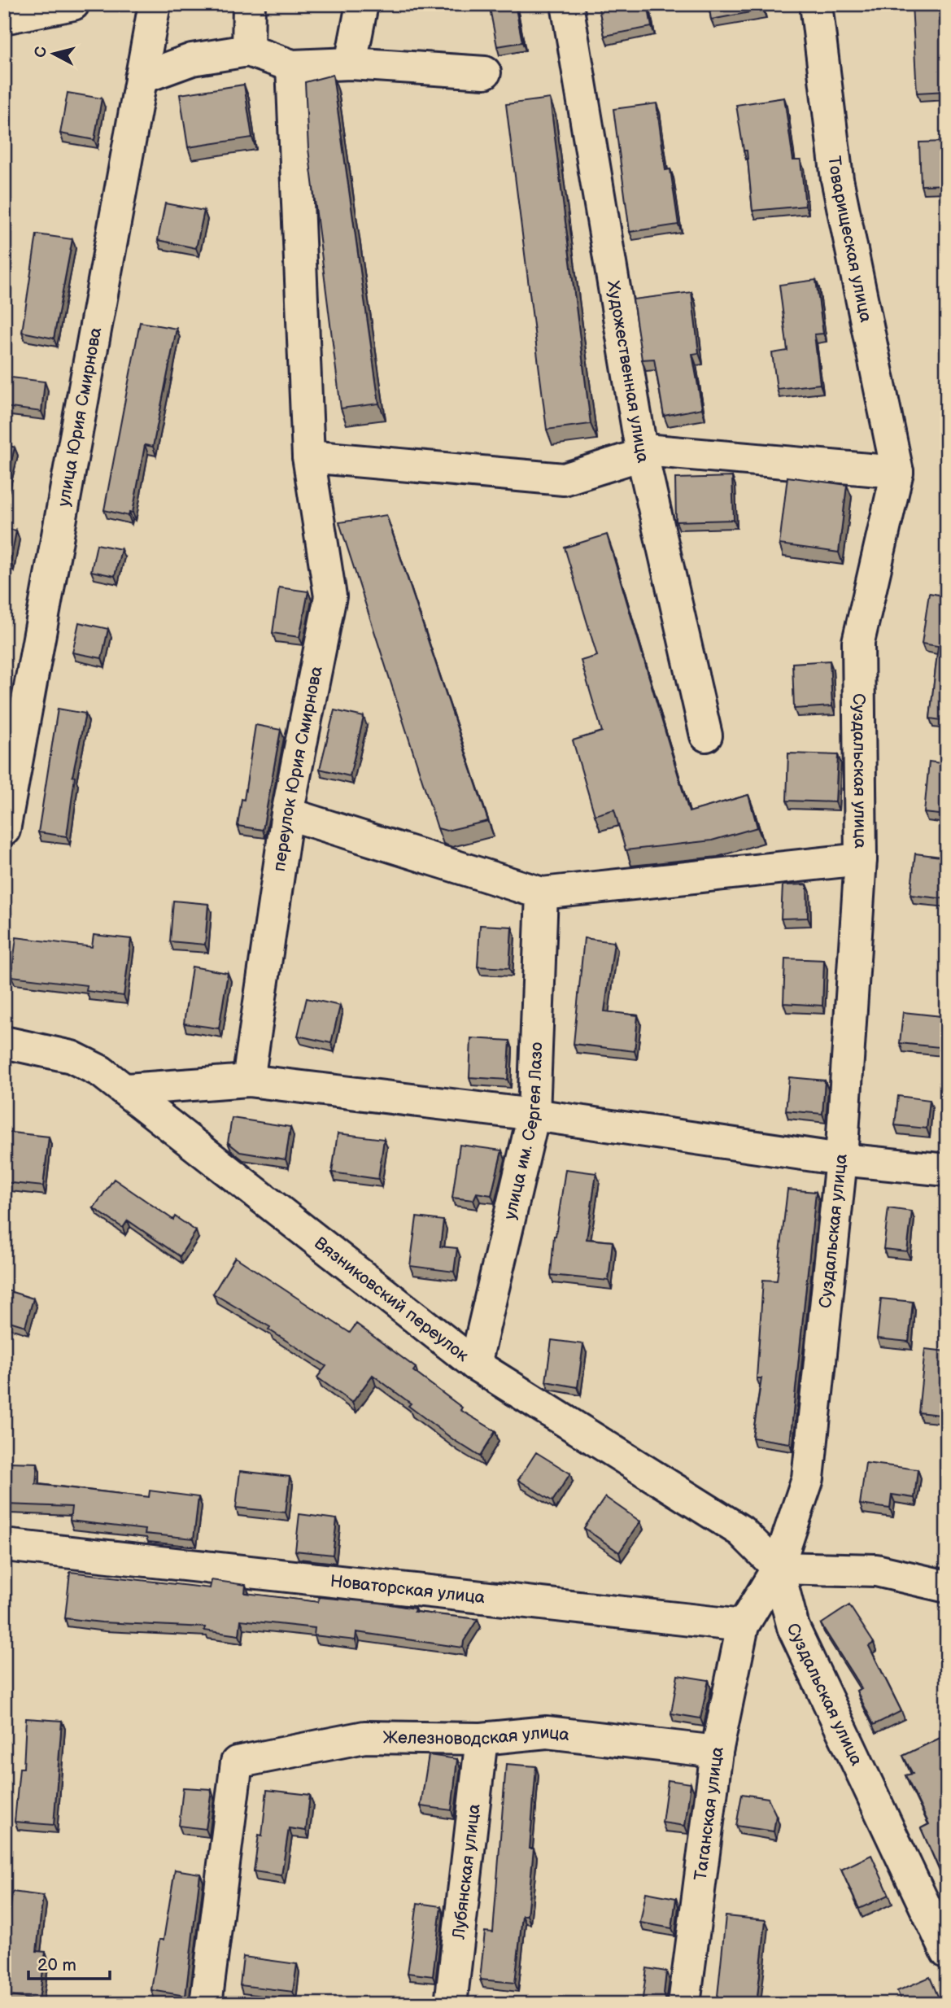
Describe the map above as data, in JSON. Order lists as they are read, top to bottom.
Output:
{
  "streets": {
    "street": [
      "Товарищеская улица",
      "Художественная улица",
      "улица Юрия Смирнова",
      "переулок Юрия Смирнова",
      "Суздальская улица",
      "улица им. Сергея Лазо",
      "Вязниковский переулок",
      "Новаторская улица",
      "Железноводская улица",
      "Таганская улица",
      "Лубянская улица"
    ]
  },
  "crossings": [
    ["Товарищеская улица", "Суздальская улица"],
    ["Суздальская улица", "Вязниковский переулок"],
    ["улица им. Сергея Лазо", "Вязниковский переулок"],
    ["Новаторская улица", "Таганская улица"],
    ["Железноводская улица", "Таганская улица"],
    ["Железноводская улица", "Лубянская улица"]
  ],
  "scale_bar": "20 m",
  "north": "left"
}
